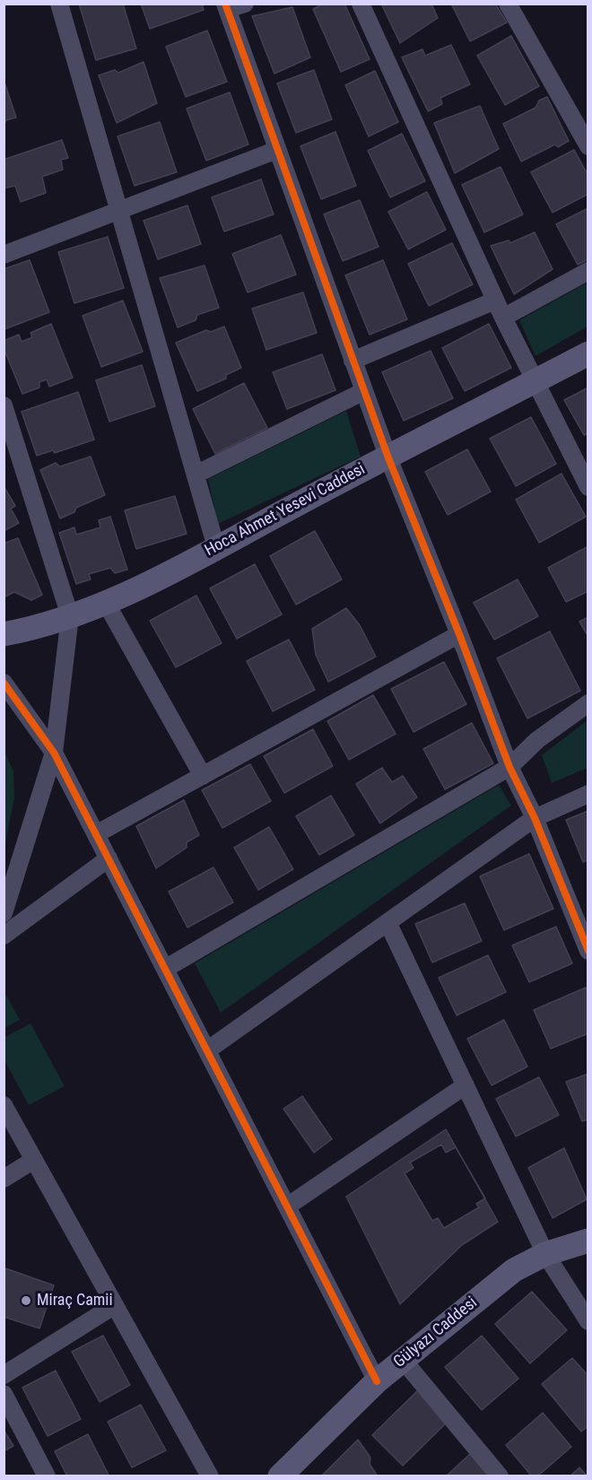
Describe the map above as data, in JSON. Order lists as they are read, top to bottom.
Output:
{
  "streets": {
    "street": ["Hoca Ahmet Yesevi Caddesi", "Gülyazı Caddesi"]
  },
  "places": ["Miraç Camii"]
}
